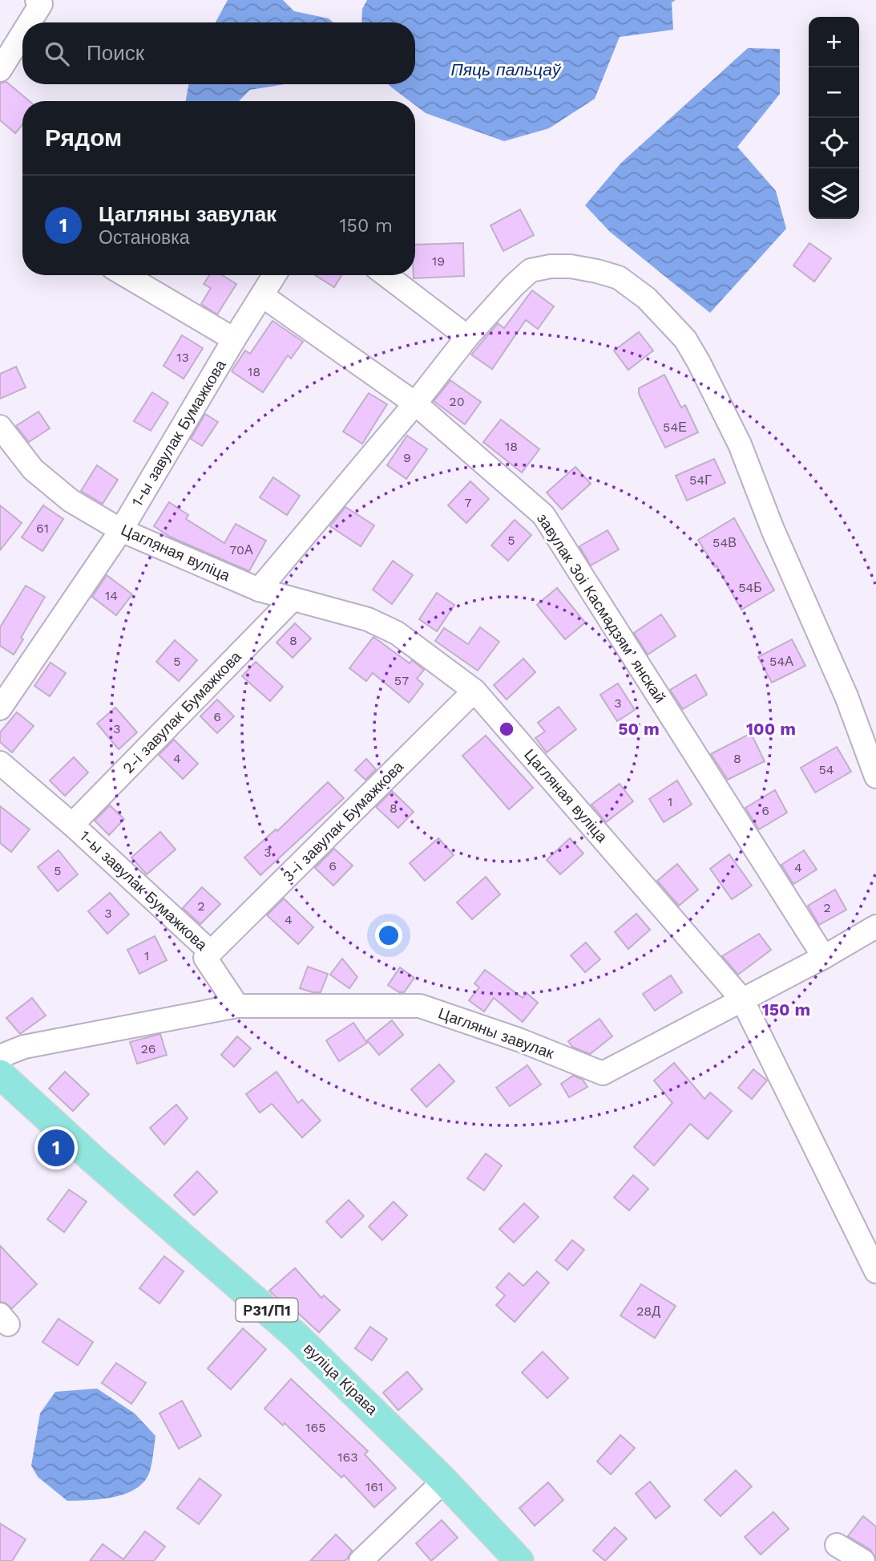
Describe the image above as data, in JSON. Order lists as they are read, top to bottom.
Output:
{
  "streets": {
    "main road": ["Р31/П1", "вуліца Кірава"],
    "street": [
      "1-ы завулак Бумажкова",
      "Цагляная вуліца",
      "завулак Зоі Касмадзямʼянскай",
      "2-і завулак Бумажкова",
      "3-і завулак Бумажкова",
      "Цагляны завулак"
    ]
  },
  "crossings": [
    ["1-ы завулак Бумажкова", "Цагляная вуліца"],
    ["1-ы завулак Бумажкова", "завулак Зоі Касмадзямʼянскай"],
    ["1-ы завулак Бумажкова", "2-і завулак Бумажкова"],
    ["1-ы завулак Бумажкова", "3-і завулак Бумажкова"],
    ["1-ы завулак Бумажкова", "Цагляны завулак"],
    ["Цагляная вуліца", "2-і завулак Бумажкова"],
    ["Цагляная вуліца", "3-і завулак Бумажкова"],
    ["Цагляная вуліца", "Цагляны завулак"]
  ],
  "water": ["Пяць пальцаў"],
  "house_numbers": [
    "19",
    "13",
    "18",
    "20",
    "54Е",
    "18",
    "9",
    "54Г",
    "7",
    "61",
    "5",
    "54В",
    "70А",
    "54Б",
    "14",
    "8",
    "5",
    "54А",
    "57",
    "3",
    "6",
    "3",
    "4",
    "8",
    "54",
    "1",
    "8",
    "6",
    "3",
    "6",
    "4",
    "5",
    "2",
    "2",
    "3",
    "4",
    "1",
    "26",
    "28Д",
    "165",
    "163",
    "161"
  ],
  "page": {
    "map_buttons": ["+", "−"],
    "search": "Поиск",
    "heading": "Рядом",
    "list": [
      {
        "mark": "1",
        "name": "Цагляны завулак",
        "note": "Остановка",
        "value": "150 m"
      }
    ],
    "pins": "1"
  },
  "rings": ["50 m", "100 m", "150 m"]
}
